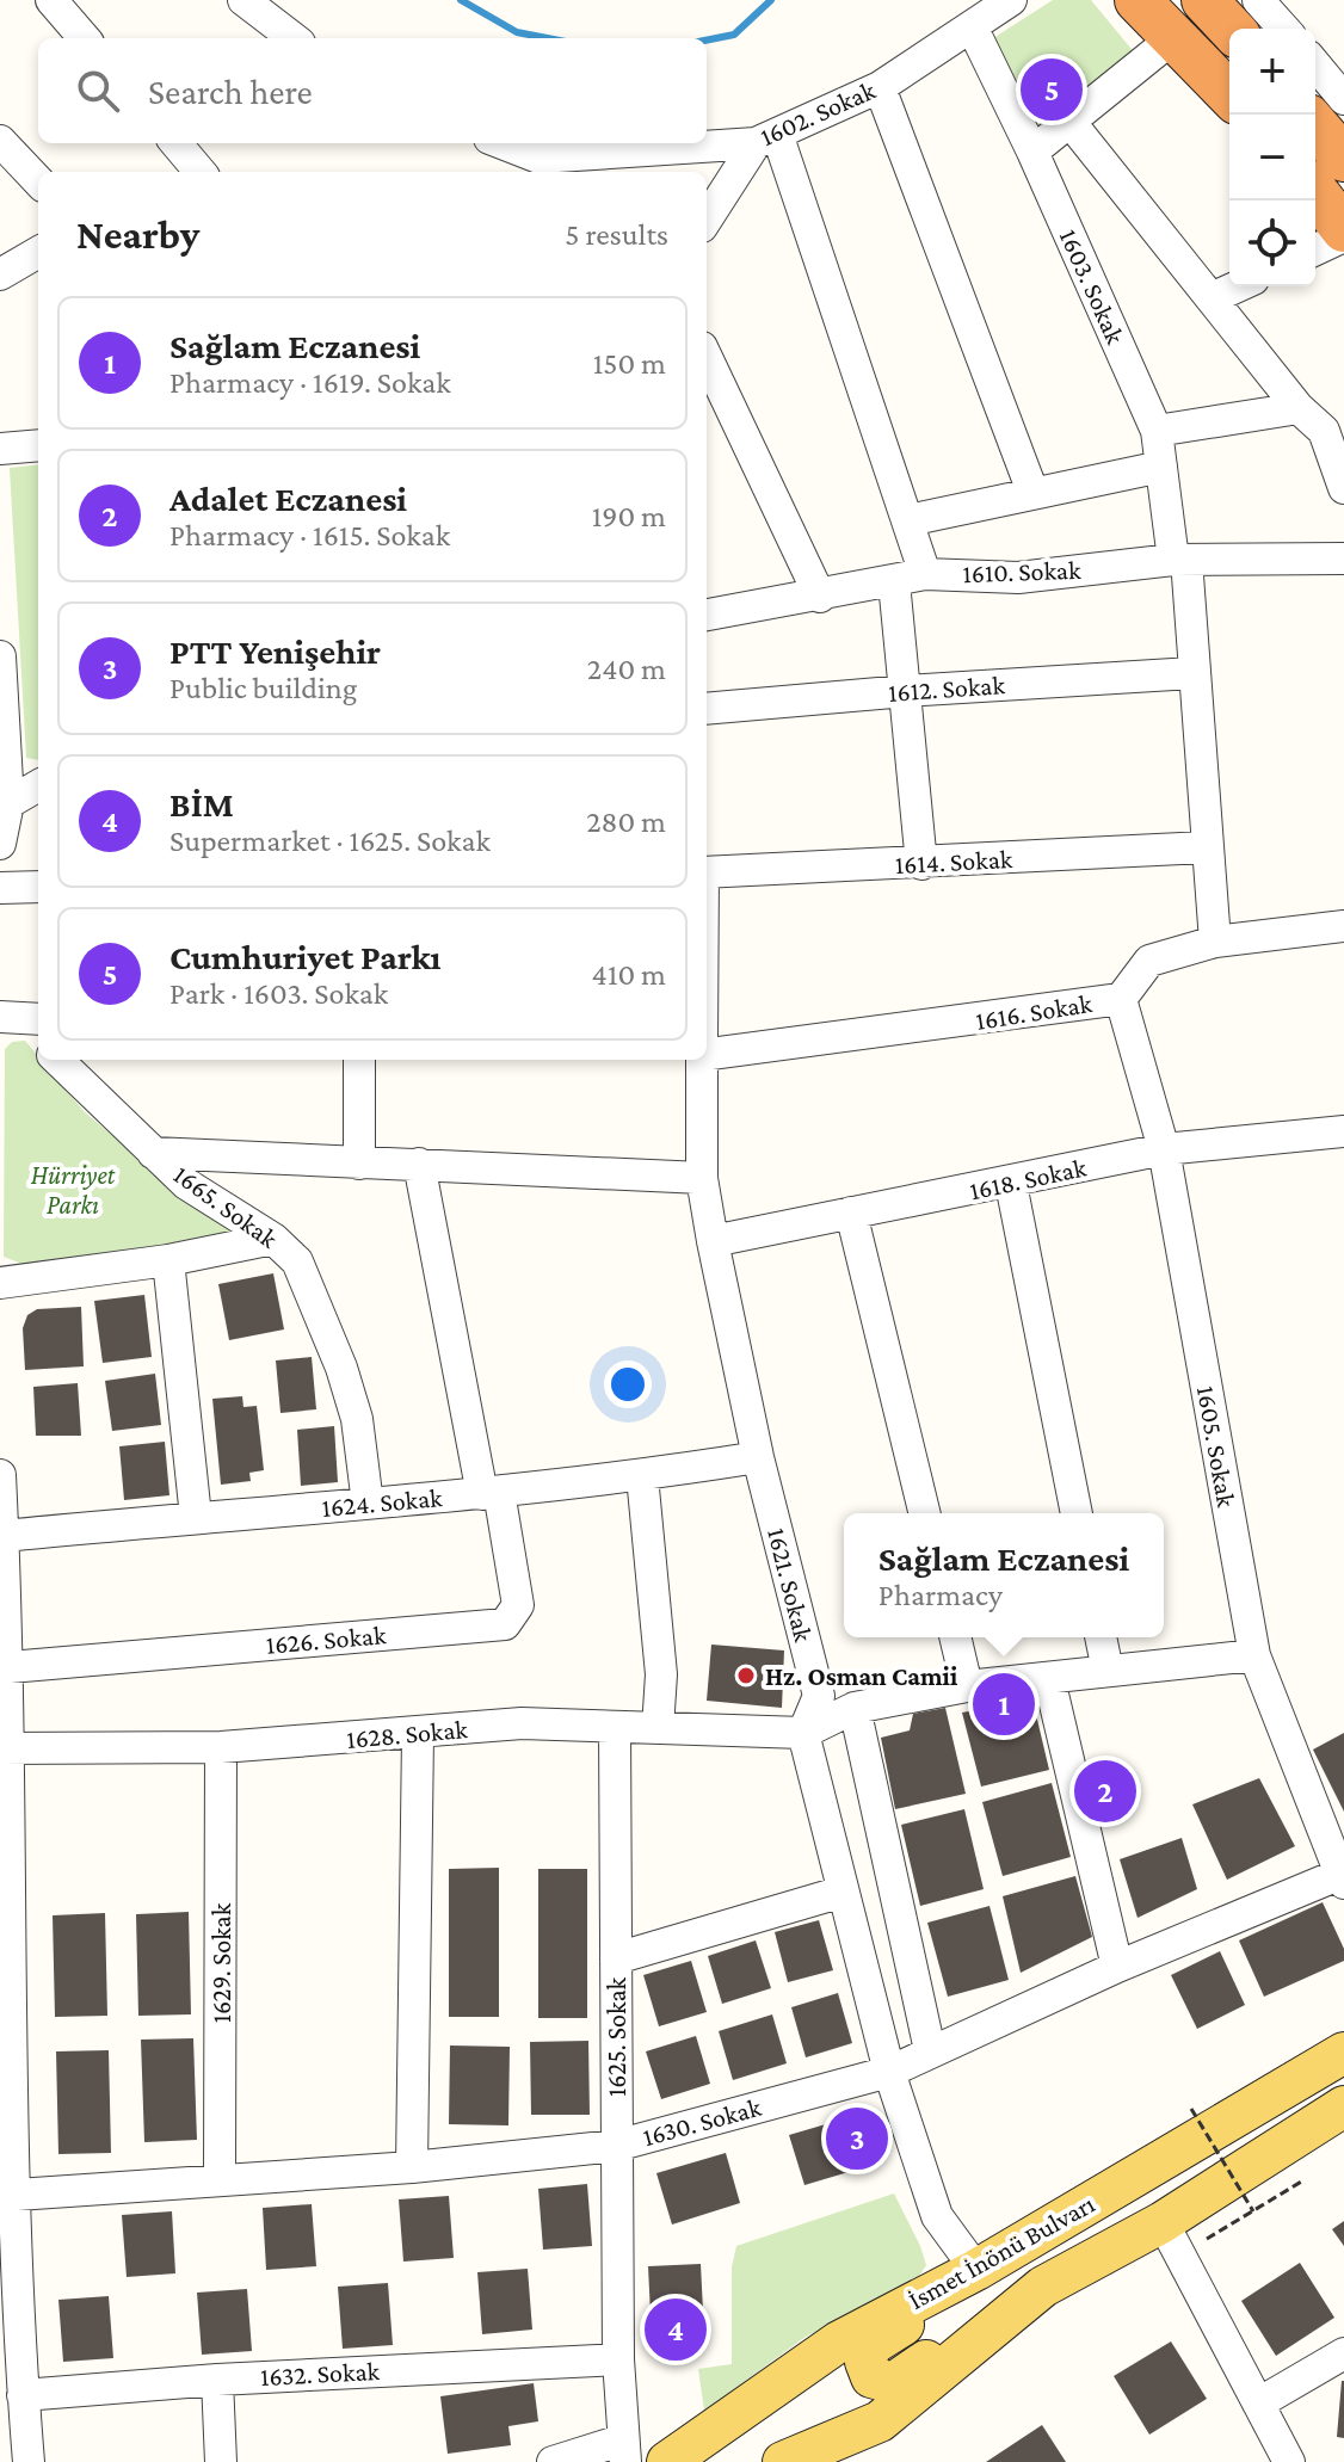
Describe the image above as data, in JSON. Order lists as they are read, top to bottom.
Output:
{
  "streets": {
    "main road": ["İsmet İnönü Bulvarı"],
    "street": [
      "1602. Sokak",
      "1603. Sokak",
      "1610. Sokak",
      "1612. Sokak",
      "1614. Sokak",
      "1616. Sokak",
      "1618. Sokak",
      "1665. Sokak",
      "1605. Sokak",
      "1624. Sokak",
      "1621. Sokak",
      "1626. Sokak",
      "1628. Sokak",
      "1629. Sokak",
      "1625. Sokak",
      "1630. Sokak",
      "1632. Sokak"
    ]
  },
  "crossings": [
    ["1602. Sokak", "1603. Sokak"],
    ["1603. Sokak", "1610. Sokak"],
    ["1603. Sokak", "1612. Sokak"],
    ["1603. Sokak", "1614. Sokak"],
    ["1603. Sokak", "1616. Sokak"],
    ["1616. Sokak", "1605. Sokak"],
    ["1618. Sokak", "1605. Sokak"],
    ["1618. Sokak", "1621. Sokak"],
    ["1665. Sokak", "1624. Sokak"],
    ["1605. Sokak", "1630. Sokak"],
    ["1624. Sokak", "1621. Sokak"],
    ["1624. Sokak", "1626. Sokak"],
    ["1621. Sokak", "1628. Sokak"],
    ["1628. Sokak", "1629. Sokak"],
    ["1628. Sokak", "1625. Sokak"],
    ["1629. Sokak", "1630. Sokak"],
    ["1625. Sokak", "1630. Sokak"],
    ["1625. Sokak", "1632. Sokak"]
  ],
  "parks": ["Hürriyet Parkı"],
  "places": ["Hz. Osman Camii"],
  "page": {
    "map_buttons": ["+", "−"],
    "search": "Search here",
    "pins": [
      "5",
      "1",
      "2",
      "3",
      "4"
    ],
    "heading": ["Nearby", "5 results"],
    "list": [
      {
        "mark": "1",
        "name": "Sağlam Eczanesi",
        "note": "Pharmacy · 1619. Sokak",
        "value": "150 m"
      },
      {
        "mark": "2",
        "name": "Adalet Eczanesi",
        "note": "Pharmacy · 1615. Sokak",
        "value": "190 m"
      },
      {
        "mark": "3",
        "name": "PTT Yenişehir",
        "note": "Public building",
        "value": "240 m"
      },
      {
        "mark": "4",
        "name": "BİM",
        "note": "Supermarket · 1625. Sokak",
        "value": "280 m"
      },
      {
        "mark": "5",
        "name": "Cumhuriyet Parkı",
        "note": "Park · 1603. Sokak",
        "value": "410 m"
      }
    ],
    "popup": ["Sağlam Eczanesi", "Pharmacy"]
  }
}
